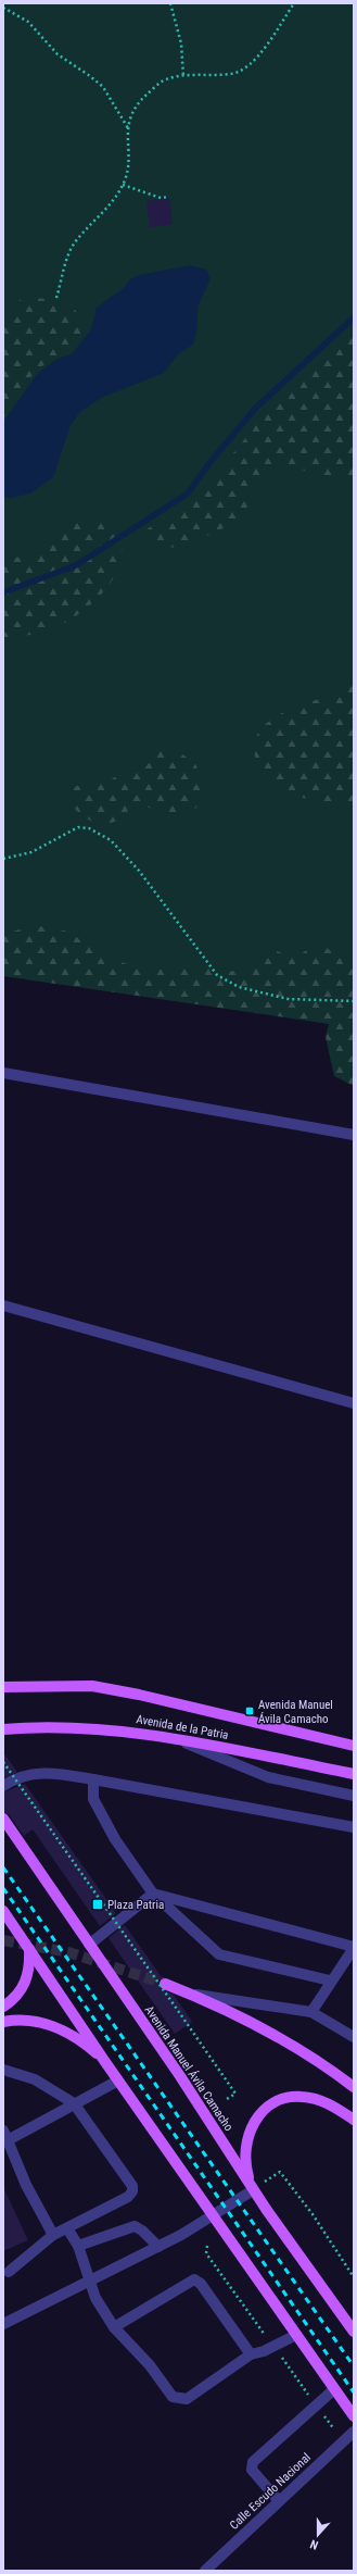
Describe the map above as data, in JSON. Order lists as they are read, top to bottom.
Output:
{
  "streets": {
    "main road": ["Avenida de la Patria", "Avenida Manuel Ávila Camacho"],
    "street": ["Calle Escudo Nacional"]
  },
  "places": {
    "transit": ["Avenida Manuel Ávila Camacho", "Plaza Patria"]
  },
  "north": "bottom"
}
